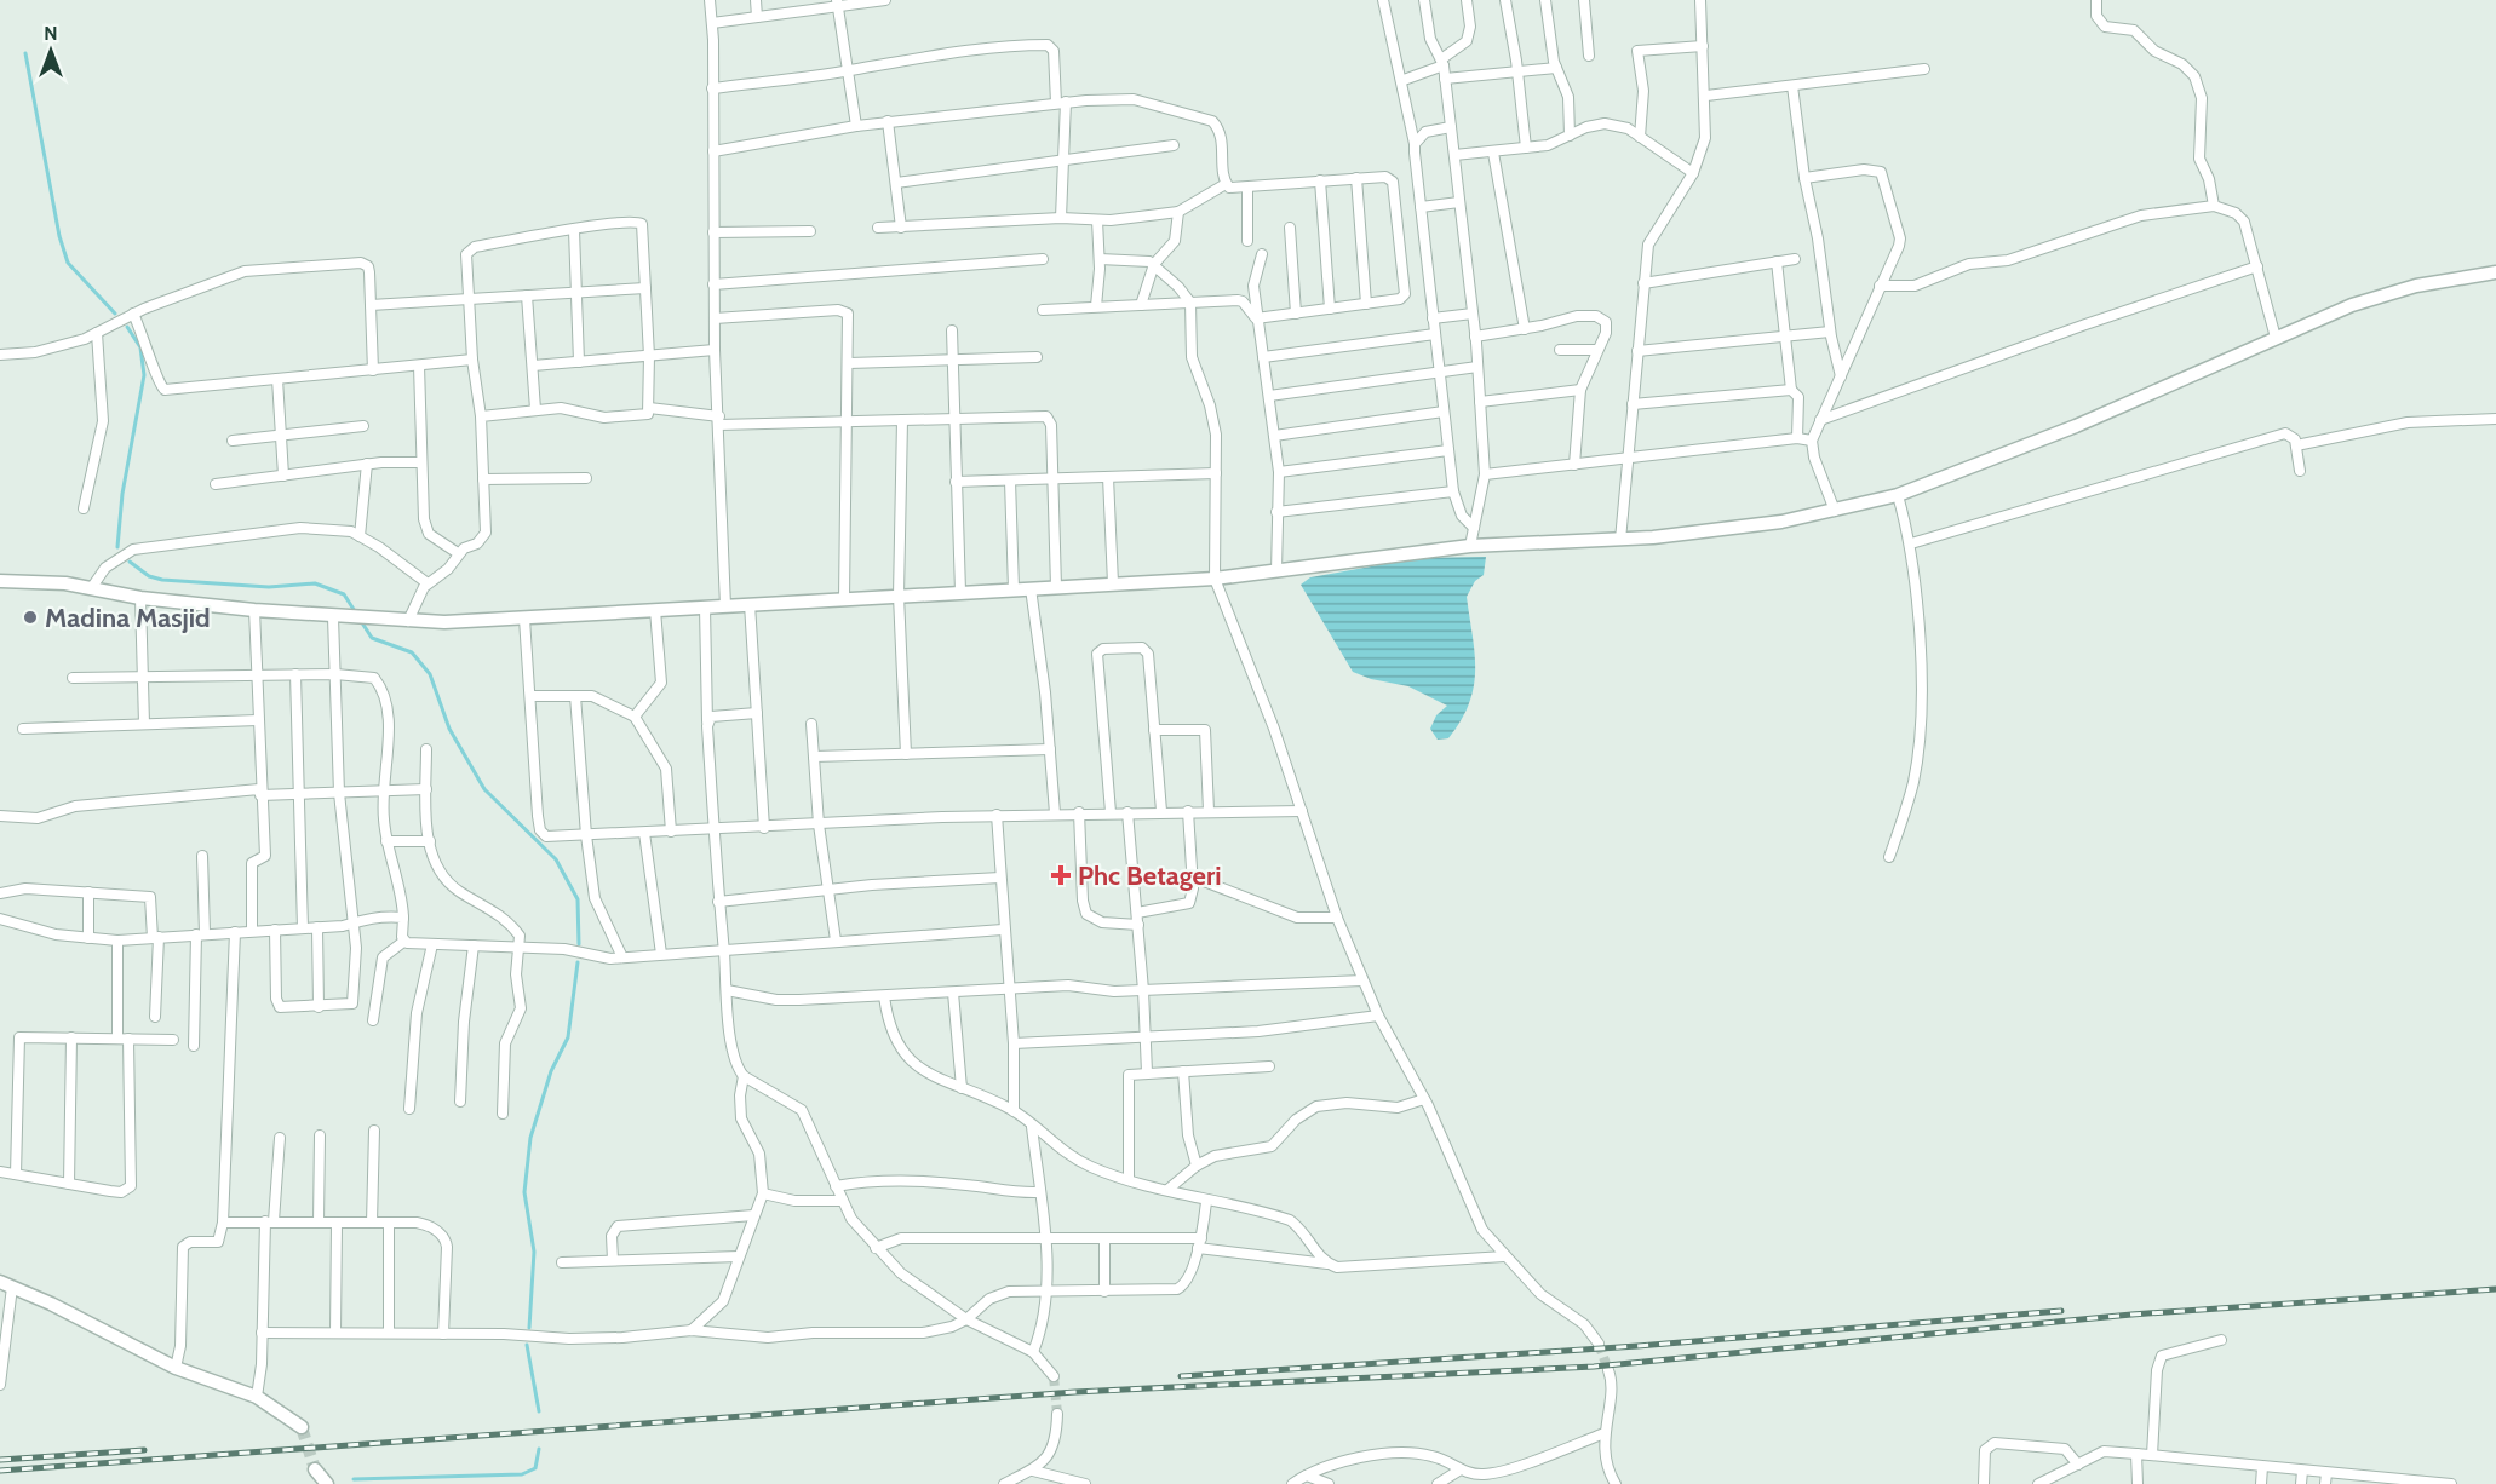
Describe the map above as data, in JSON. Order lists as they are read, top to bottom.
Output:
{
  "places": {
    "other": ["Madina Masjid"],
    "health": ["Phc Betageri"]
  },
  "north": "top"
}
